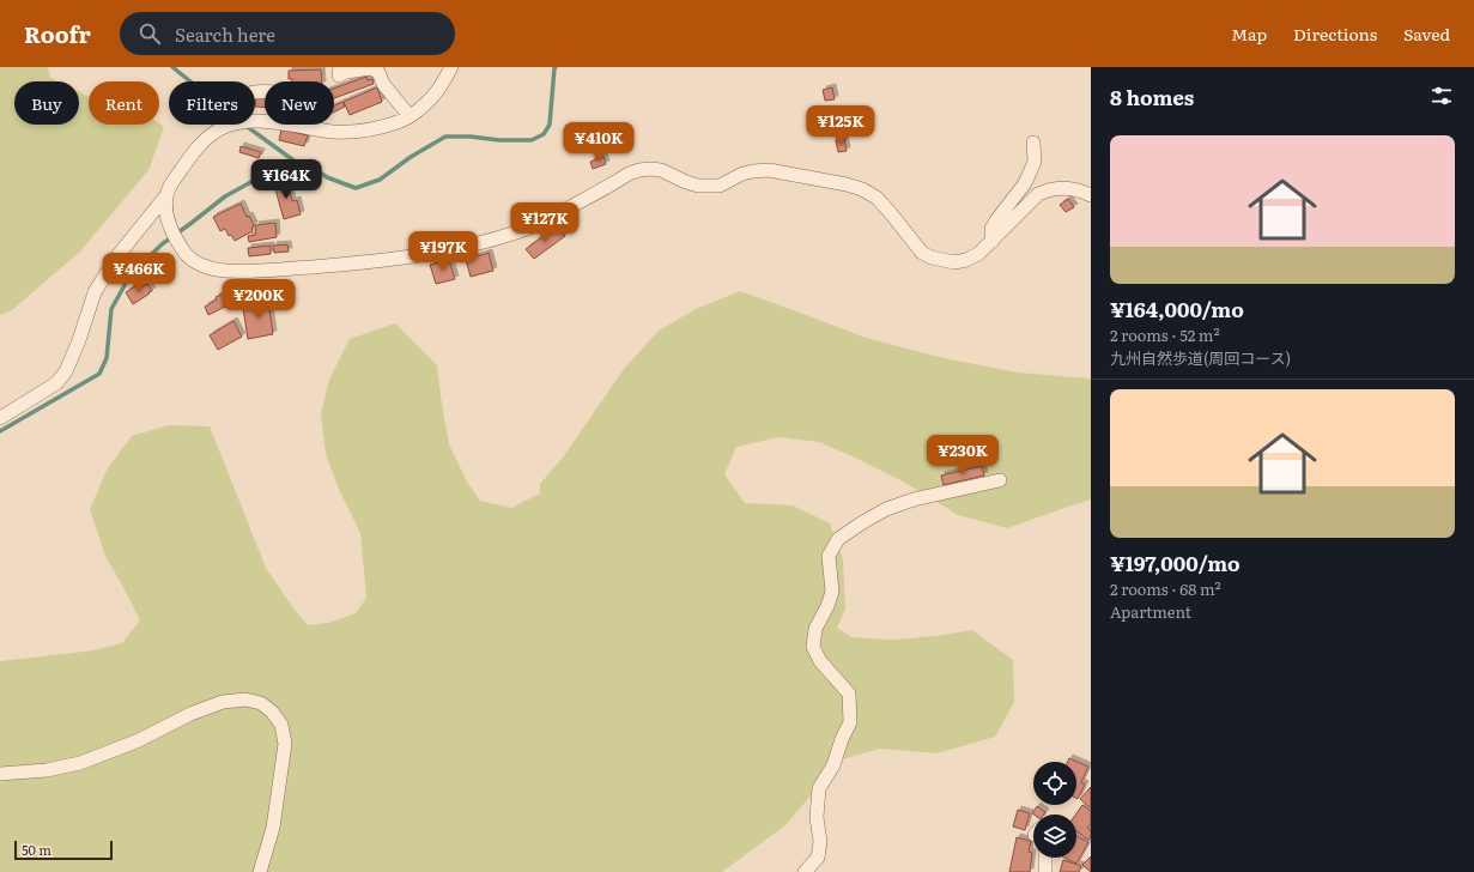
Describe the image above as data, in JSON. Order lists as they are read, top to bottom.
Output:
{
  "scale_bar": "50 m",
  "page": {
    "header": "Roofr",
    "search": "Search here",
    "nav": ["Map", "Directions", "Saved"],
    "heading": "8 homes",
    "chip": [
      "Buy",
      "Rent",
      "Filters",
      "New"
    ],
    "price": [
      "¥125K",
      "¥410K",
      "¥164K",
      "¥127K",
      "¥197K",
      "¥466K",
      "¥200K",
      "¥230K"
    ],
    "list": [
      {
        "name": "¥164,000/mo",
        "note": "2 rooms · 52 m² · 九州自然歩道(周回コース)"
      },
      {
        "name": "¥197,000/mo",
        "note": "2 rooms · 68 m² · Apartment"
      }
    ],
    "scale": "50 m"
  }
}
